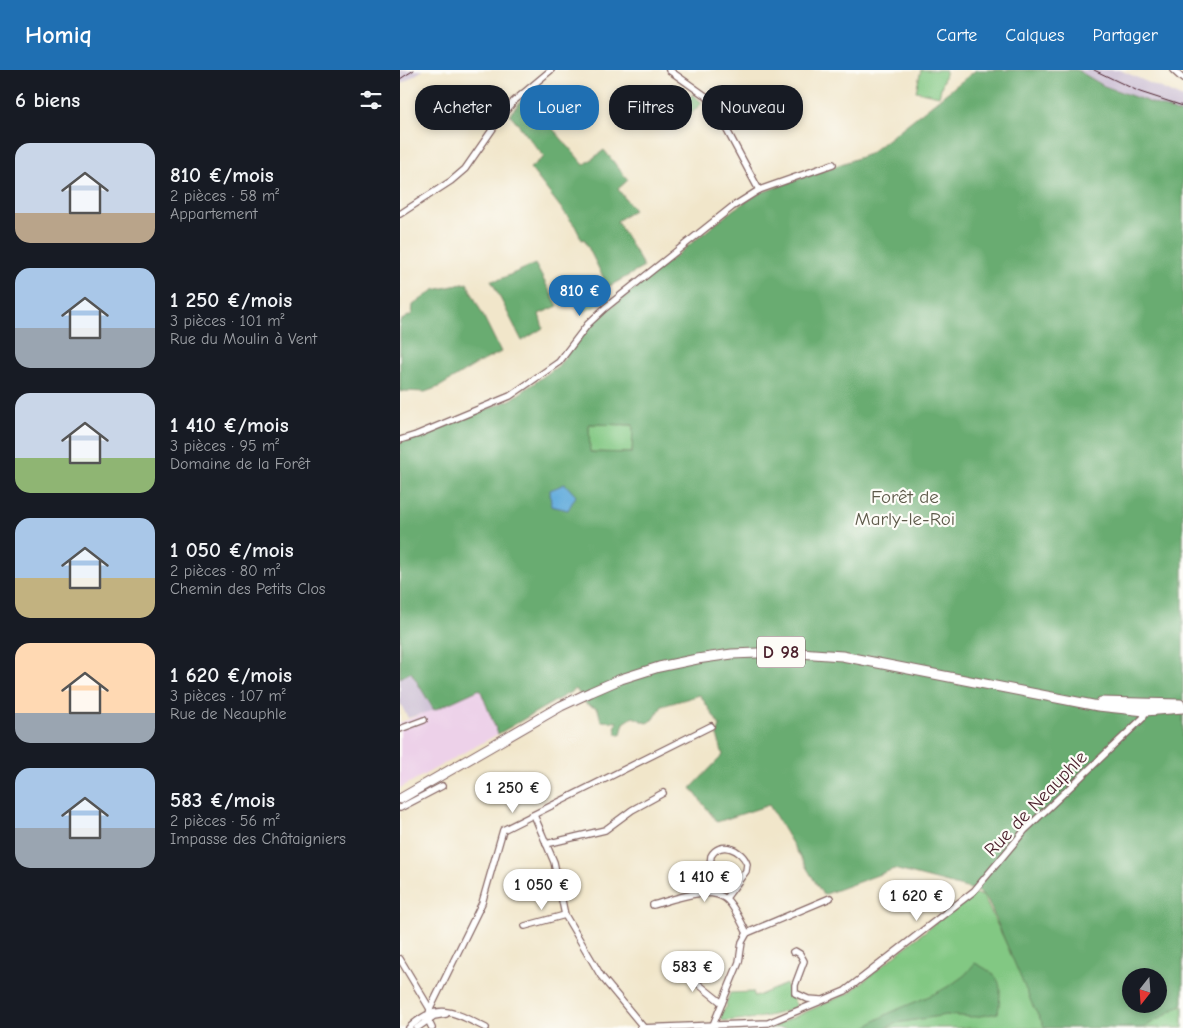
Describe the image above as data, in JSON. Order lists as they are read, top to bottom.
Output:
{
  "streets": {
    "main road": ["D 98"],
    "street": ["Rue de Neauphle"]
  },
  "crossings": [
    ["D 98", "Rue de Neauphle"]
  ],
  "parks": ["Forêt de Marly-le-Roi"],
  "north": "bottom",
  "page": {
    "header": "Homiq",
    "nav": ["Carte", "Calques", "Partager"],
    "heading": "6 biens",
    "chip": [
      "Acheter",
      "Louer",
      "Filtres",
      "Nouveau"
    ],
    "list": [
      {
        "name": "810 €/mois",
        "note": "2 pièces · 58 m² · Appartement"
      },
      {
        "name": "1 250 €/mois",
        "note": "3 pièces · 101 m² · Rue du Moulin à Vent"
      },
      {
        "name": "1 410 €/mois",
        "note": "3 pièces · 95 m² · Domaine de la Forêt"
      },
      {
        "name": "1 050 €/mois",
        "note": "2 pièces · 80 m² · Chemin des Petits Clos"
      },
      {
        "name": "1 620 €/mois",
        "note": "3 pièces · 107 m² · Rue de Neauphle"
      },
      {
        "name": "583 €/mois",
        "note": "2 pièces · 56 m² · Impasse des Châtaigniers"
      }
    ],
    "price": [
      "810 €",
      "1 250 €",
      "1 410 €",
      "1 050 €",
      "1 620 €",
      "583 €"
    ]
  }
}
